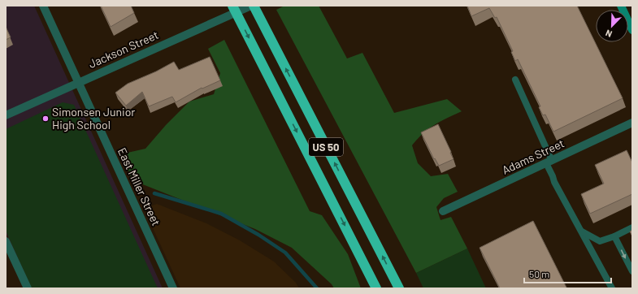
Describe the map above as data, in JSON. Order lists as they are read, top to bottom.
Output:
{
  "streets": {
    "highway": ["US 50"],
    "street": ["Jackson Street", "Adams Street", "East Miller Street"]
  },
  "crossings": [
    ["Jackson Street", "East Miller Street"]
  ],
  "places": ["Simonsen Junior High School"],
  "scale_bar": "50 m",
  "north": "bottom left"
}
